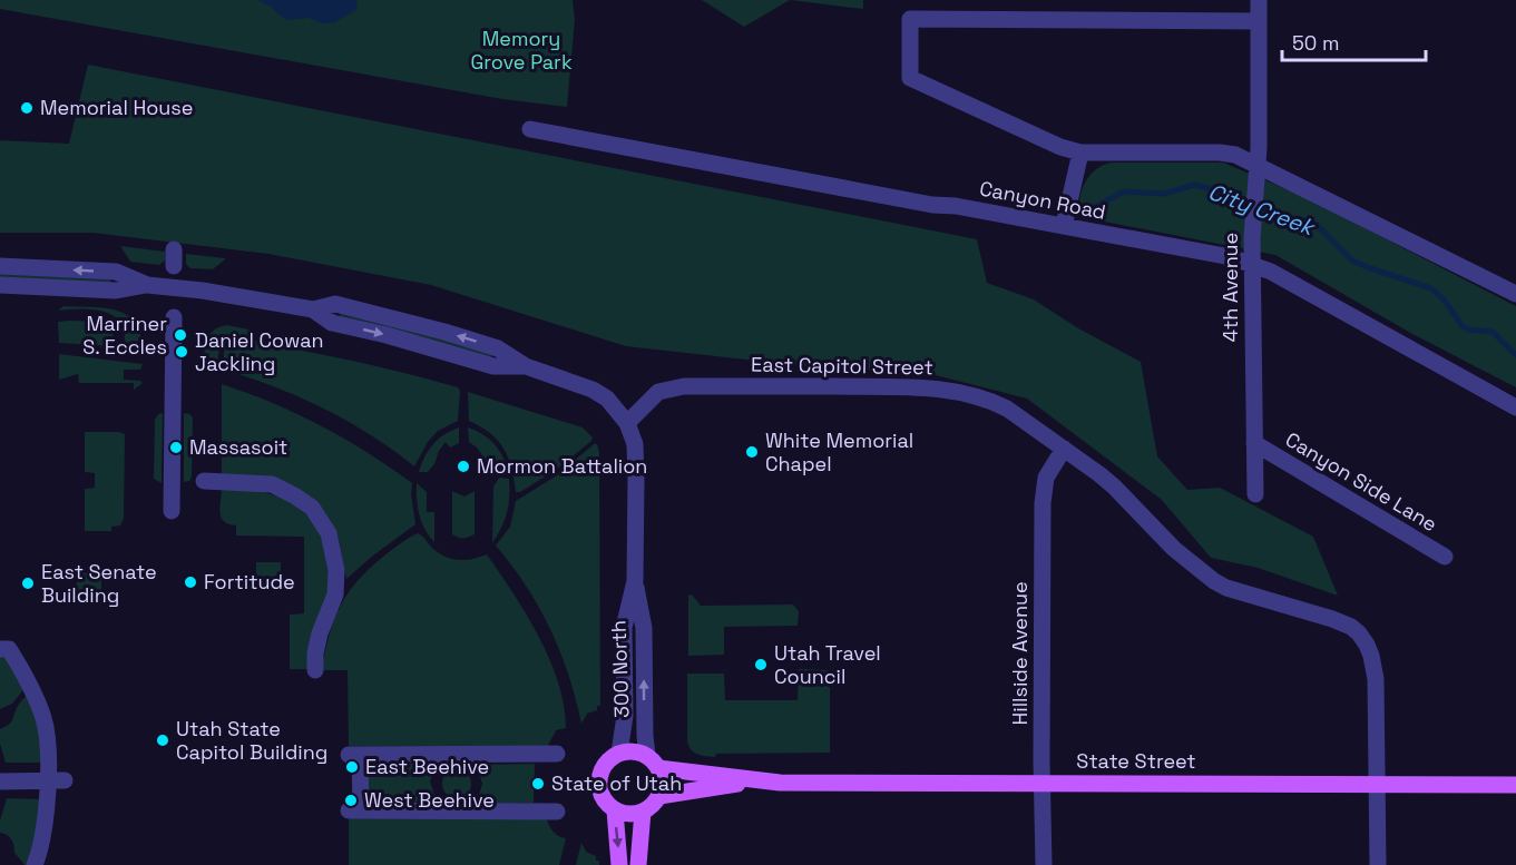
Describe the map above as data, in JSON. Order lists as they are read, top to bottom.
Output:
{
  "streets": {
    "main road": ["State Street"],
    "street": [
      "Canyon Road",
      "4th Avenue",
      "East Capitol Street",
      "Canyon Side Lane",
      "Hillside Avenue",
      "300 North"
    ]
  },
  "crossings": [
    ["Canyon Road", "4th Avenue"],
    ["4th Avenue", "Canyon Side Lane"],
    ["East Capitol Street", "Hillside Avenue"],
    ["East Capitol Street", "300 North"],
    ["East Capitol Street", "State Street"],
    ["Hillside Avenue", "State Street"],
    ["300 North", "State Street"]
  ],
  "water": ["City Creek"],
  "parks": ["Memory Grove Park"],
  "places": [
    "Memorial House",
    "Marriner S. Eccles",
    "Daniel Cowan Jackling",
    "Massasoit",
    "White Memorial Chapel",
    "Mormon Battalion",
    "Fortitude",
    "East Senate Building",
    "Utah Travel Council",
    "Utah State Capitol Building",
    "East Beehive",
    "State of Utah",
    "West Beehive"
  ],
  "scale_bar": "50 m"
}
